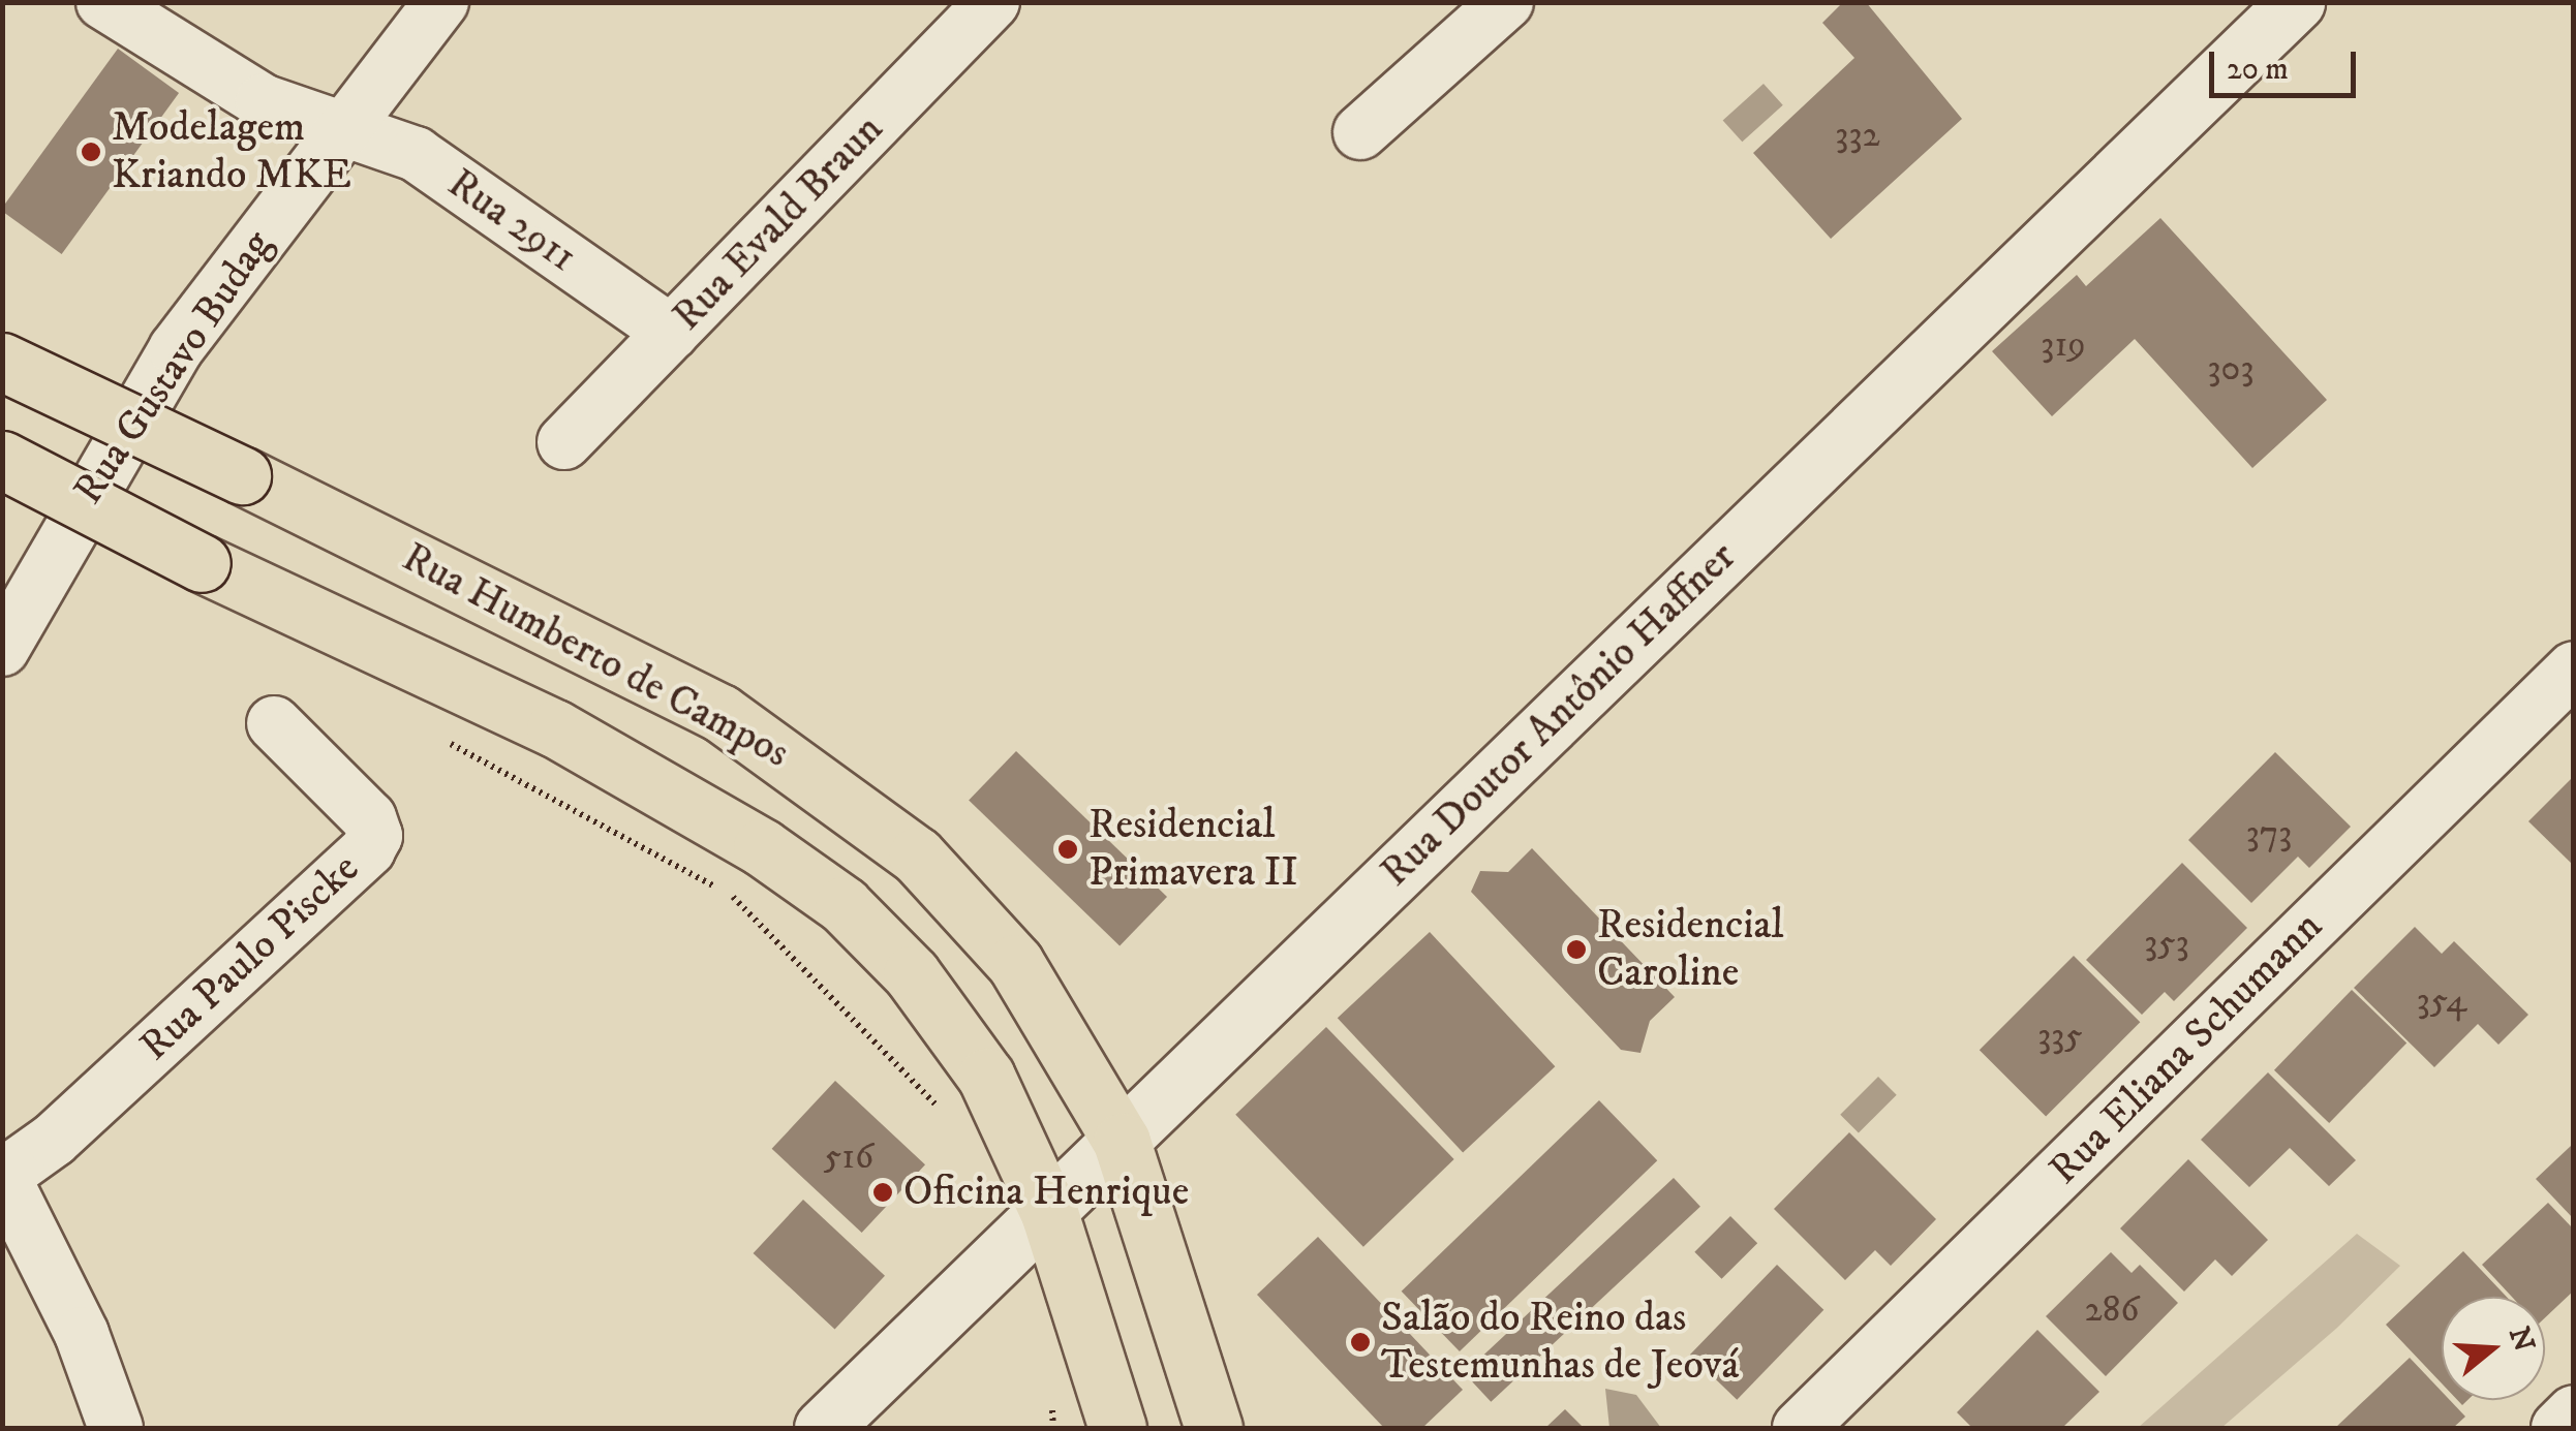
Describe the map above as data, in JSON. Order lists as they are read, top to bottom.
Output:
{
  "streets": {
    "main road": ["Rua Humberto de Campos"],
    "street": [
      "Rua 2911",
      "Rua Evald Braun",
      "Rua Gustavo Budag",
      "Rua Doutor Antônio Haffner",
      "Rua Paulo Piscke",
      "Rua Eliana Schumann"
    ]
  },
  "crossings": [
    ["Rua 2911", "Rua Evald Braun"],
    ["Rua 2911", "Rua Gustavo Budag"],
    ["Rua Humberto de Campos", "Rua Doutor Antônio Haffner"]
  ],
  "places": [
    "Modelagem Kriando MKE",
    "Residencial Primavera II",
    "Residencial Caroline",
    "Oficina Henrique",
    "Salão do Reino das Testemunhas de Jeová"
  ],
  "house_numbers": [
    "332",
    "319",
    "303",
    "373",
    "353",
    "354",
    "335",
    "516",
    "286"
  ],
  "scale_bar": "20 m",
  "north": "right"
}
